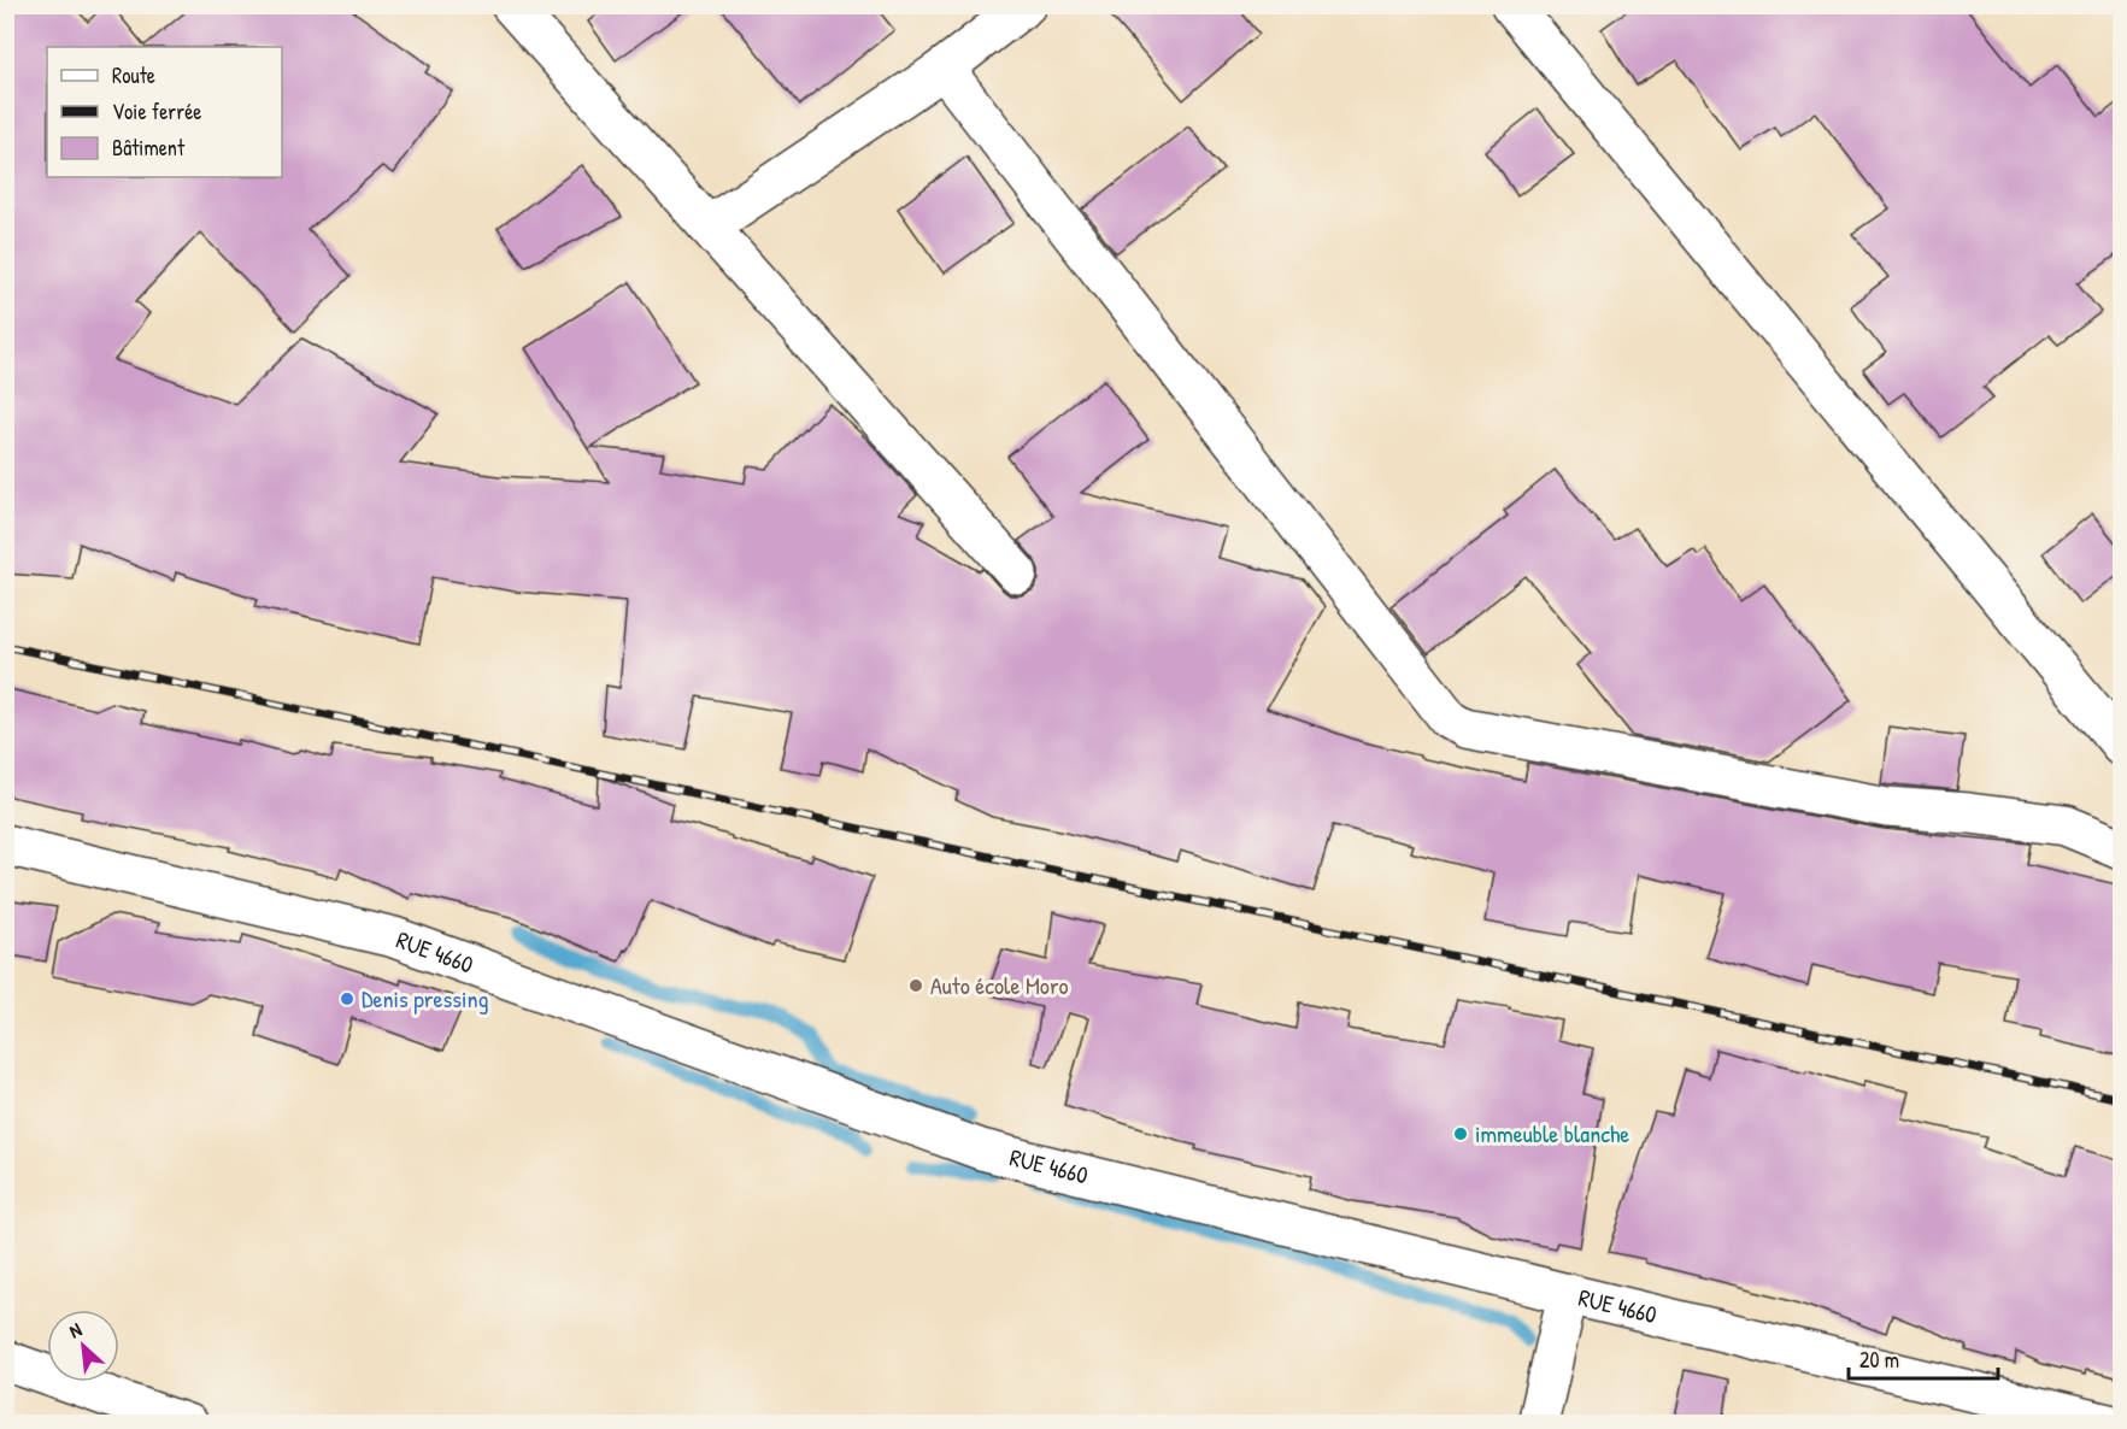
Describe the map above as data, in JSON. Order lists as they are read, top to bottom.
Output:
{
  "streets": {
    "street": ["RUE 4660"]
  },
  "places": ["Auto école Moro", "Denis pressing", "immeuble blanche"],
  "legend": ["Route", "Voie ferrée", "Bâtiment"],
  "scale_bar": "20 m",
  "north": "top left"
}
